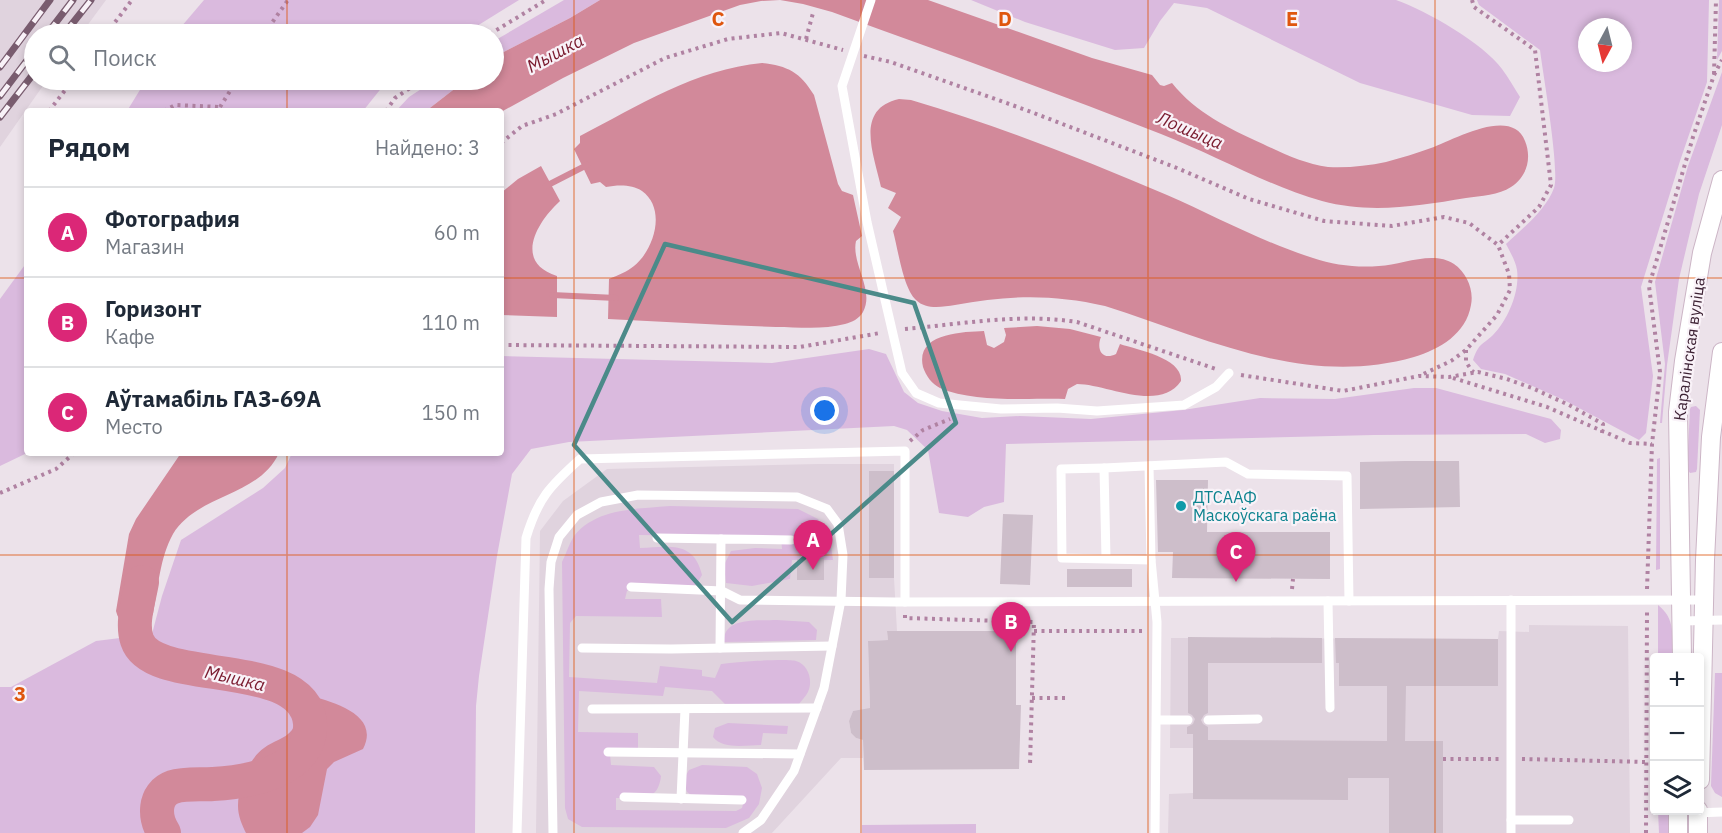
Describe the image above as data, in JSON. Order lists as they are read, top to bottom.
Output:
{
  "streets": {
    "main road": ["Каралінская вуліца"]
  },
  "water": ["Мышка", "Лошыца"],
  "places": ["ДТСААФ Маскоўскага раёна"],
  "north": "bottom",
  "page": {
    "search": "Поиск",
    "heading": ["Рядом", "Найдено: 3"],
    "list": [
      {
        "mark": "A",
        "name": "Фотография",
        "note": "Магазин",
        "value": "60 m"
      },
      {
        "mark": "B",
        "name": "Горизонт",
        "note": "Кафе",
        "value": "110 m"
      },
      {
        "mark": "C",
        "name": "Аўтамабіль ГАЗ-69А",
        "note": "Место",
        "value": "150 m"
      }
    ],
    "pins": ["A", "C", "B"],
    "map_buttons": ["+", "−"]
  },
  "grid": {
    "columns": ["C", "D", "E"],
    "rows": ["3"]
  }
}
